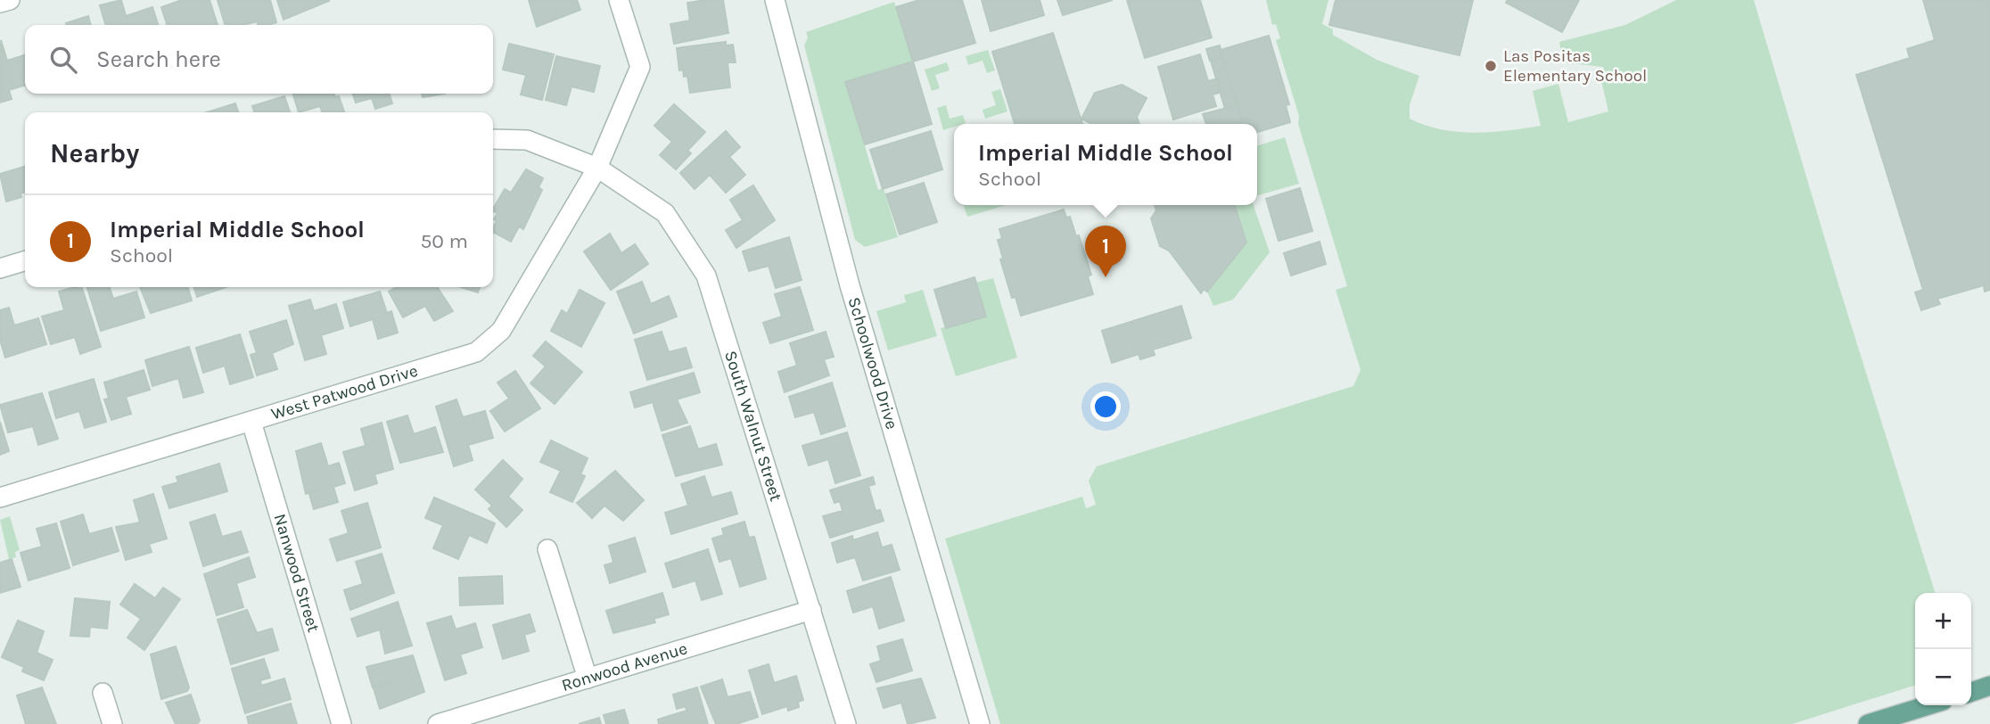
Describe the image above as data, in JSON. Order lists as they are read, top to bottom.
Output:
{
  "streets": {
    "street": [
      "Schoolwood Drive",
      "West Patwood Drive",
      "South Walnut Street",
      "Nanwood Street",
      "Ronwood Avenue"
    ]
  },
  "crossings": [
    ["West Patwood Drive", "South Walnut Street"],
    ["West Patwood Drive", "Nanwood Street"],
    ["South Walnut Street", "Ronwood Avenue"]
  ],
  "places": ["Las Positas Elementary School"],
  "page": {
    "search": "Search here",
    "heading": "Nearby",
    "popup": ["Imperial Middle School", "School"],
    "list": [
      {
        "mark": "1",
        "name": "Imperial Middle School",
        "note": "School",
        "value": "50 m"
      }
    ],
    "pins": "1",
    "map_buttons": ["+", "−"]
  }
}
